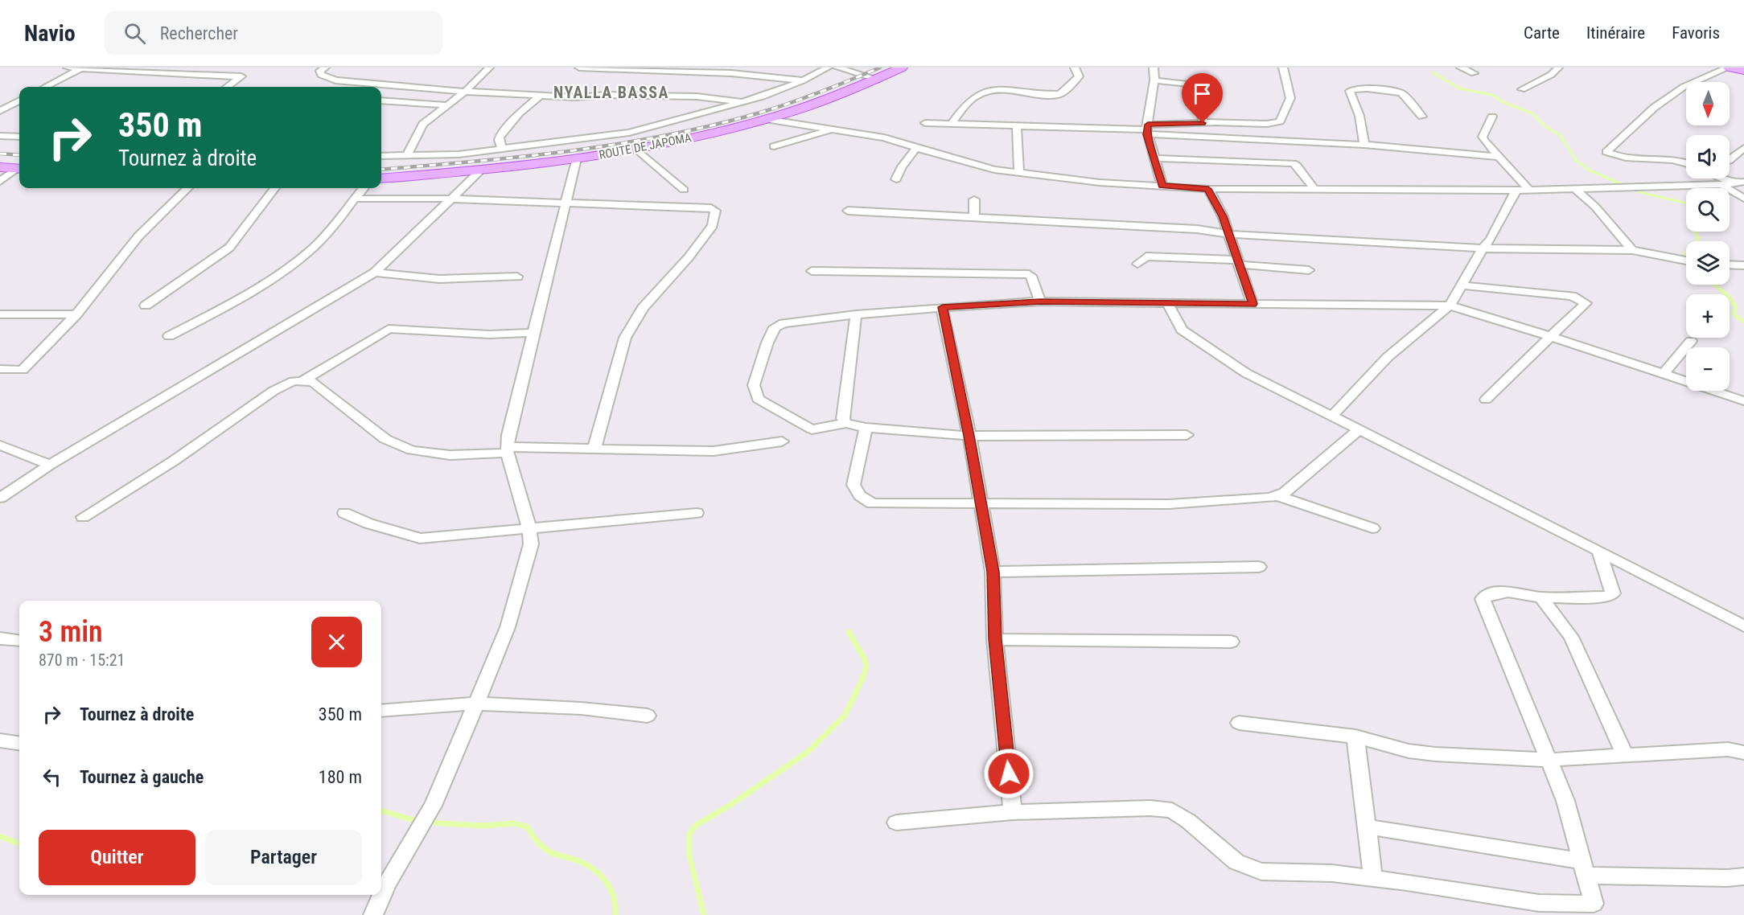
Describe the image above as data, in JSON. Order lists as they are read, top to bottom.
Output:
{
  "streets": {
    "main road": ["ROUTE DE JAPOMA"]
  },
  "districts": ["NYALLA BASSA"],
  "north": "bottom",
  "page": {
    "header": "Navio",
    "search": "Rechercher",
    "nav": ["Carte", "Itinéraire", "Favoris"],
    "map_buttons": ["+", "−"],
    "turn": ["350 m", "Tournez à droite"],
    "heading": ["3 min", "870 m · 15:21"],
    "list": [
      {
        "name": "Tournez à droite",
        "value": "350 m"
      },
      {
        "name": "Tournez à gauche",
        "value": "180 m"
      }
    ],
    "buttons": ["Quitter", "Partager"]
  }
}
